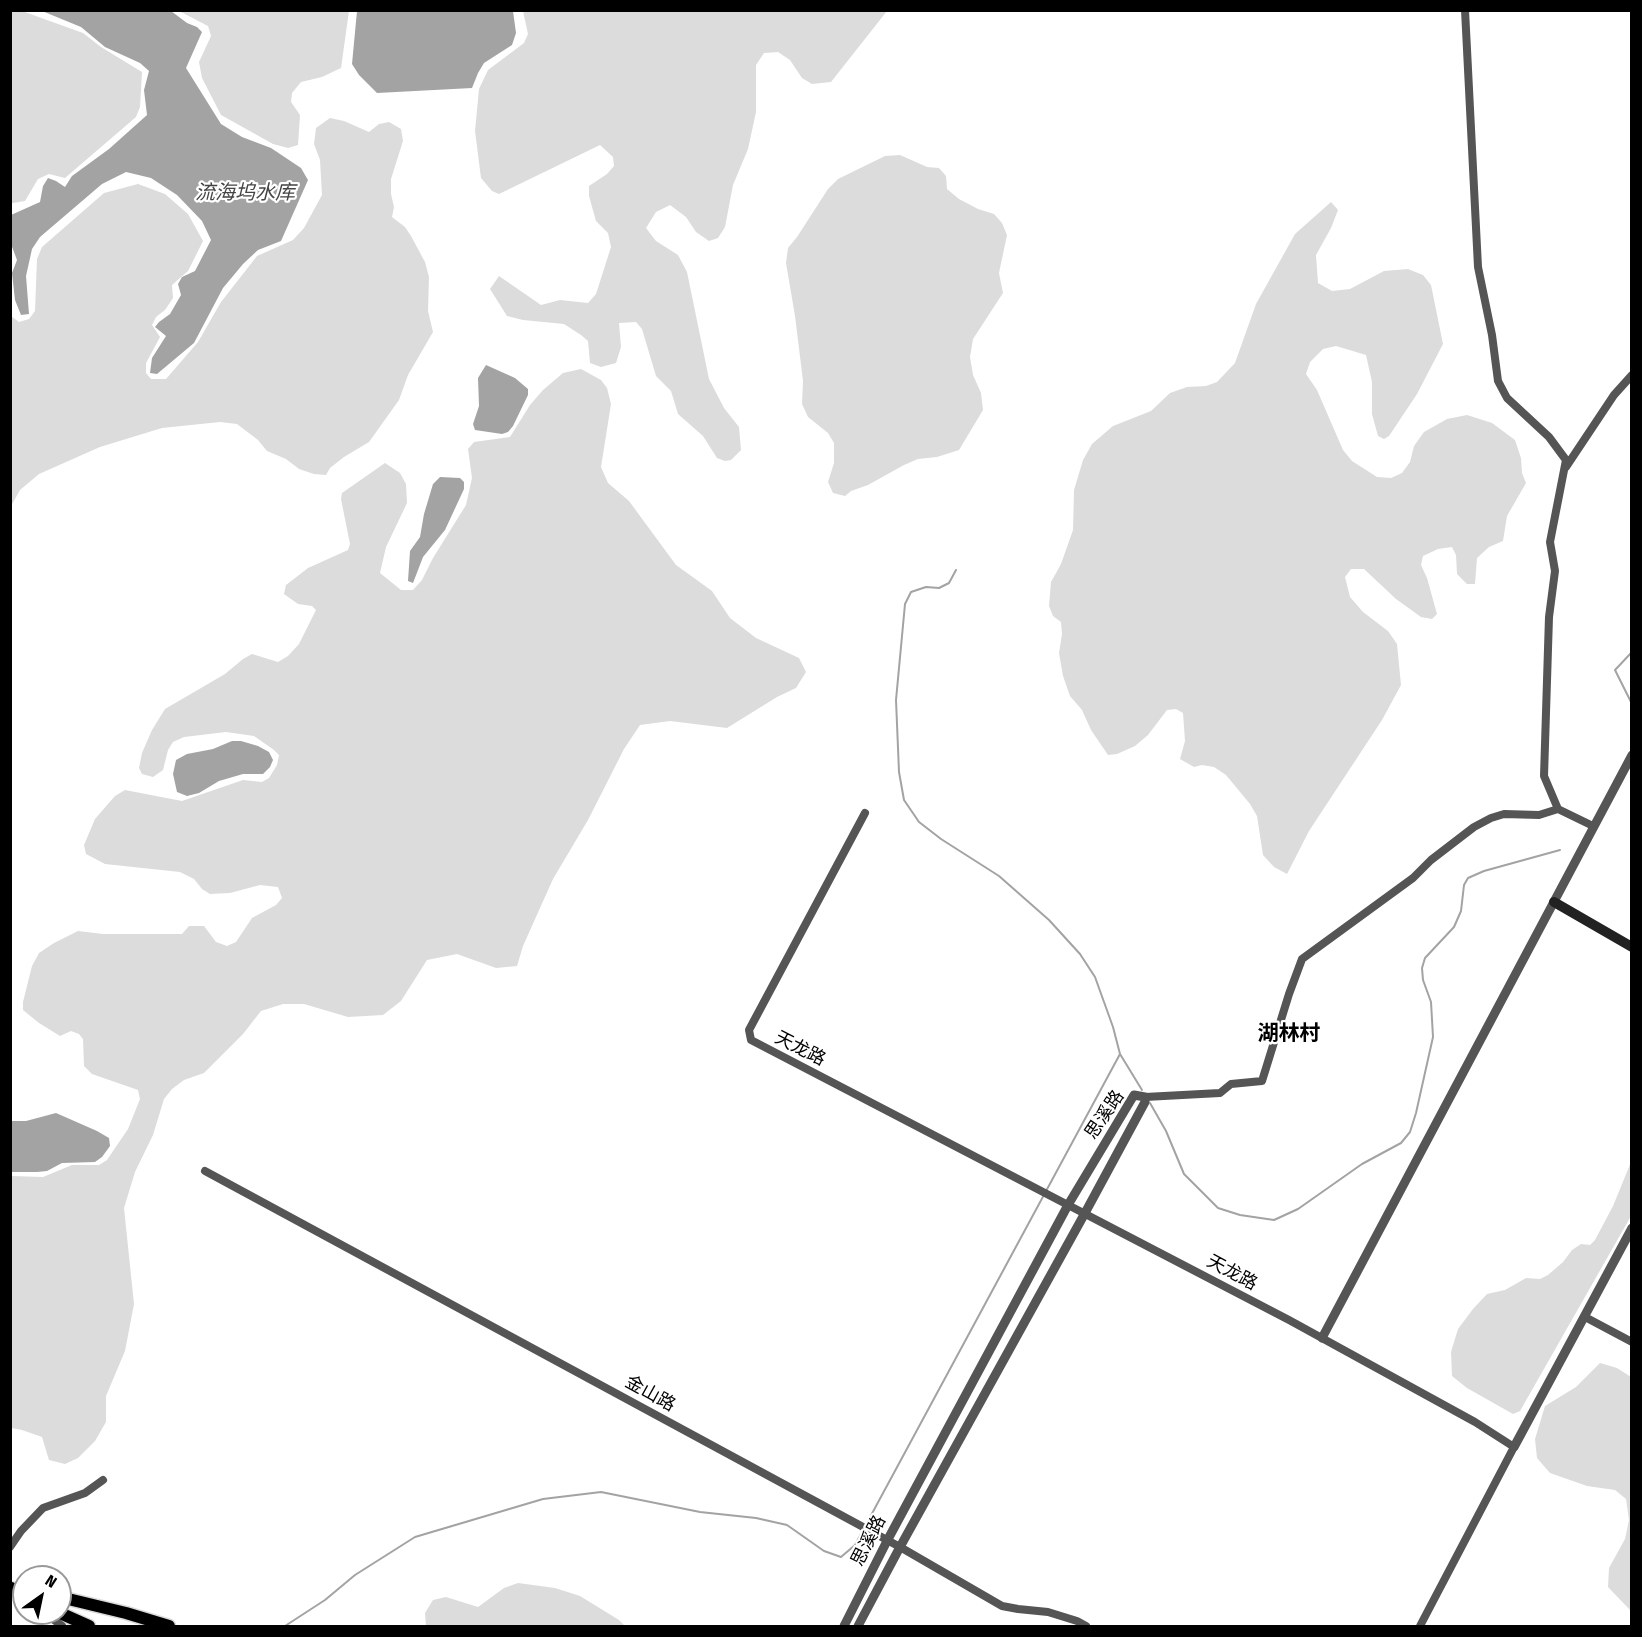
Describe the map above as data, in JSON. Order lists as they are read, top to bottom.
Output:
{
  "streets": {
    "street": ["天龙路", "思溪路", "金山路"]
  },
  "crossings": [
    ["天龙路", "思溪路"],
    ["思溪路", "金山路"]
  ],
  "districts": ["湖林村"],
  "water": ["流海坞水库"],
  "north": "top right"
}
